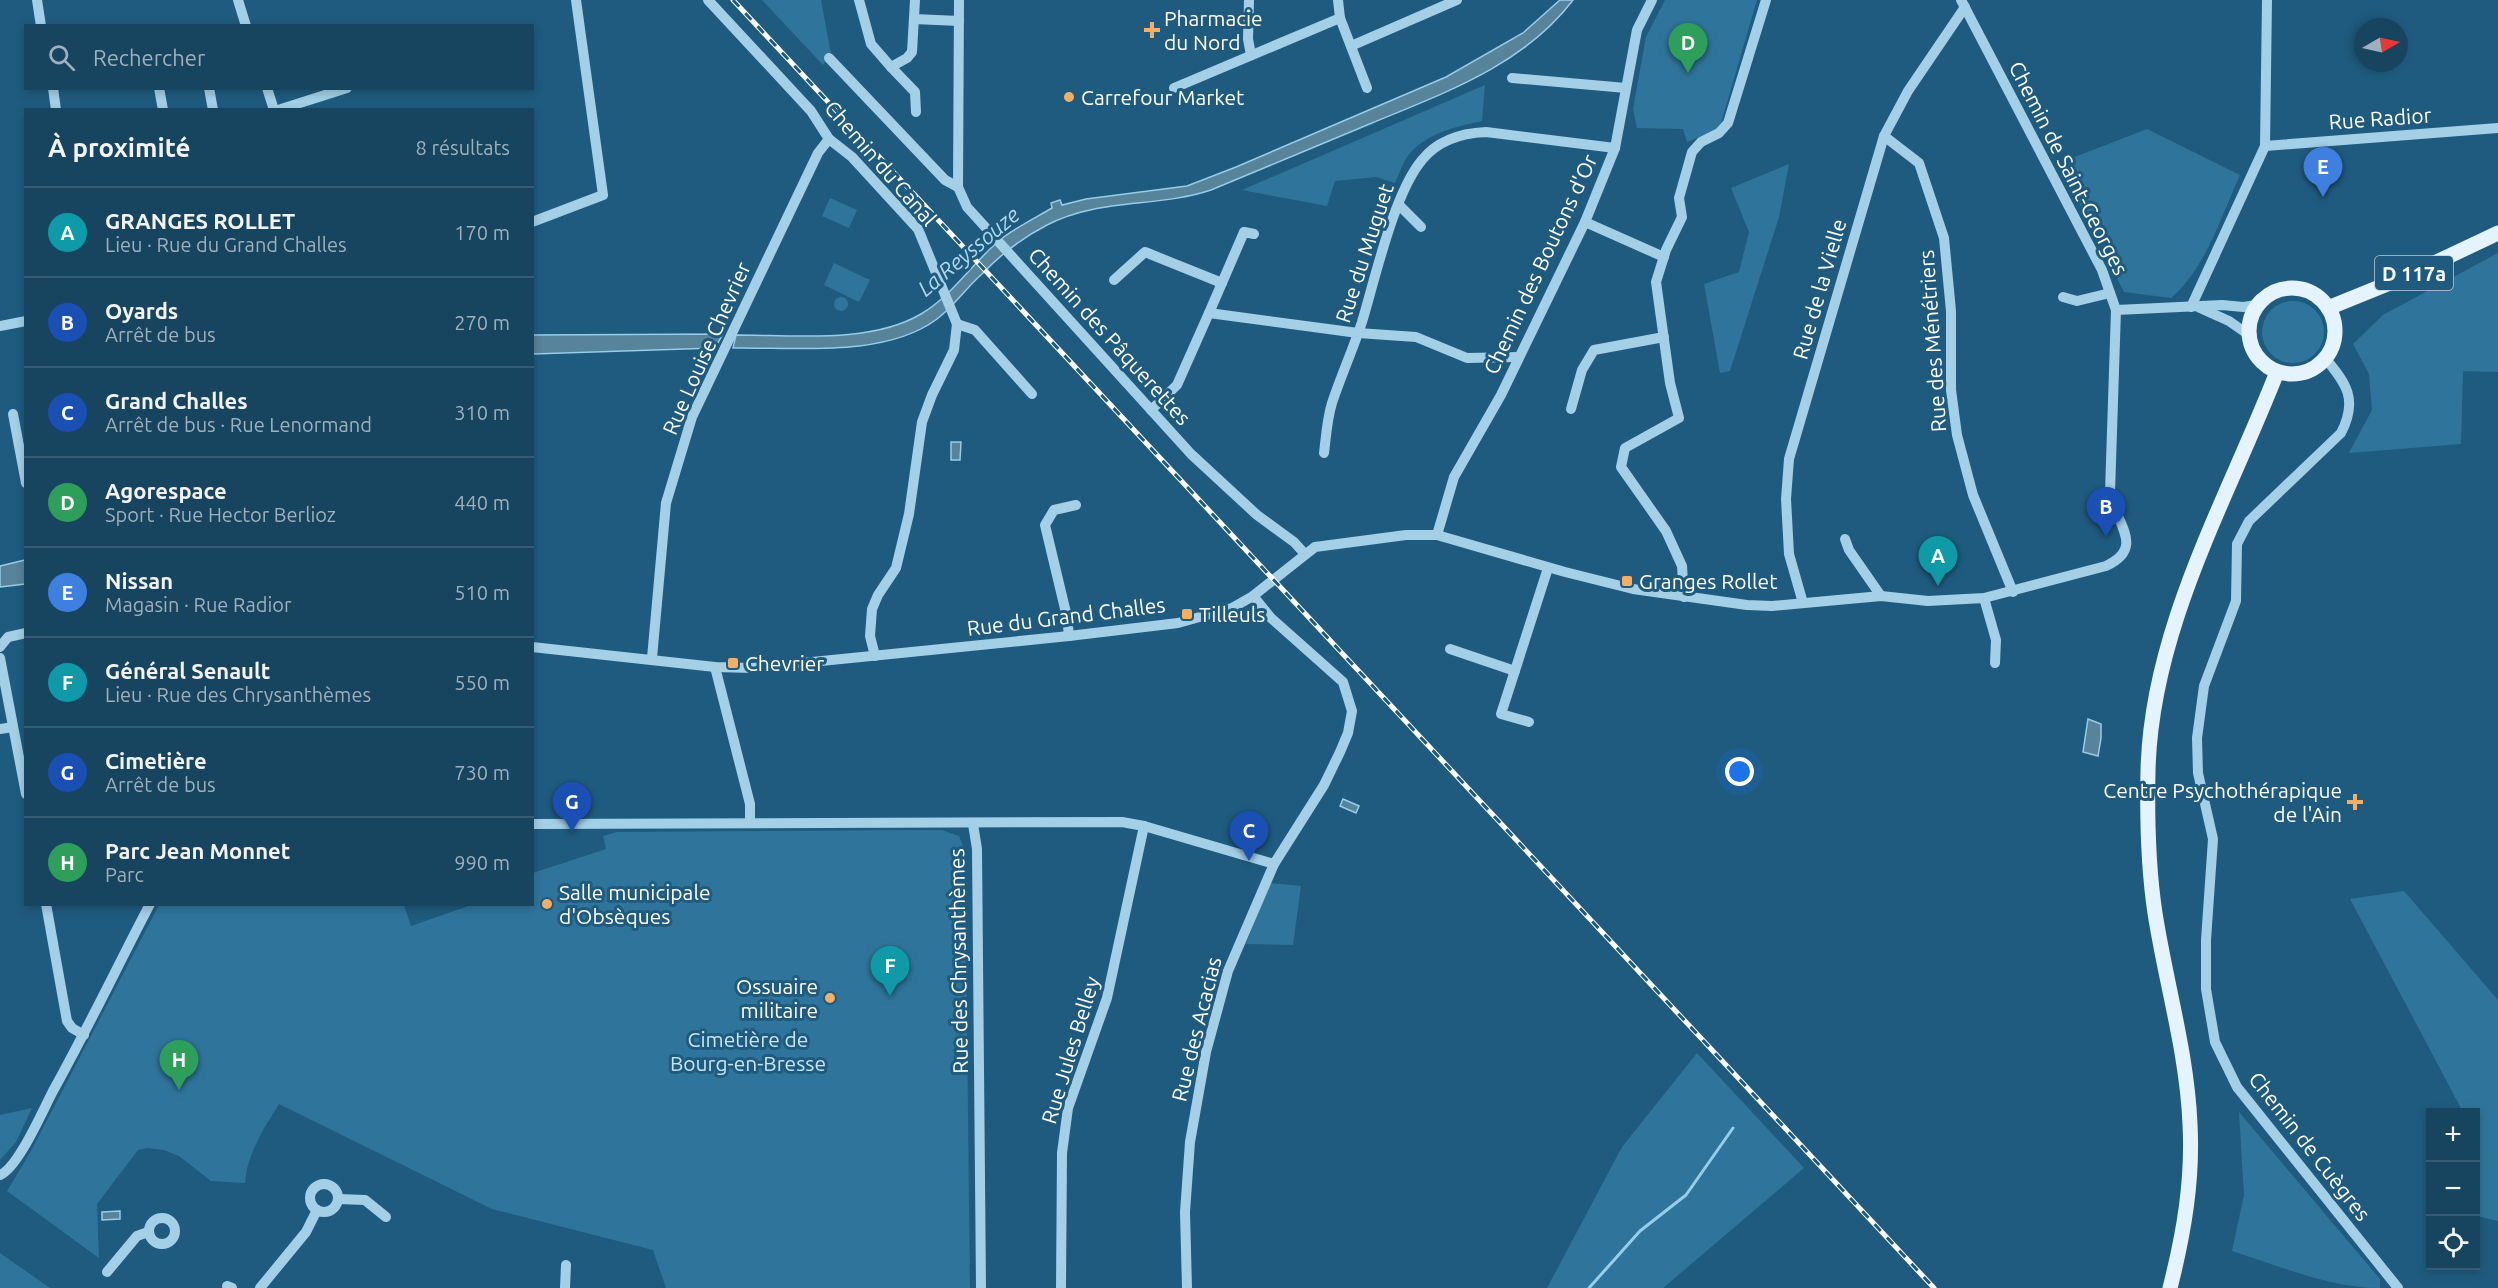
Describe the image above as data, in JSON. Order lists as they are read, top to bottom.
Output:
{
  "streets": {
    "main road": ["D 117a"],
    "street": [
      "Rue Radior",
      "Chemin du Canal",
      "Chemin de Saint-Georges",
      "Rue du Muguet",
      "Chemin des Boutons d'Or",
      "Rue de la Vielle",
      "Chemin des Pâquerettes",
      "Rue des Ménétriers",
      "Rue Louise Chevrier",
      "Rue du Grand Challes",
      "Rue des Chrysanthèmes",
      "Rue des Acacias",
      "Rue Jules Belley",
      "Chemin de Cuègres"
    ]
  },
  "crossings": [
    ["Chemin du Canal", "Rue Louise Chevrier"],
    ["Chemin du Canal", "Rue du Grand Challes"],
    ["Chemin de Saint-Georges", "Rue de la Vielle"],
    ["Chemin de Saint-Georges", "Rue du Grand Challes"],
    ["Rue du Muguet", "Chemin des Boutons d'Or"],
    ["Chemin des Boutons d'Or", "Rue du Grand Challes"],
    ["D 117a", "Chemin de Cuègres"],
    ["Rue de la Vielle", "Rue des Ménétriers"],
    ["Rue de la Vielle", "Rue du Grand Challes"],
    ["Chemin des Pâquerettes", "Rue du Grand Challes"],
    ["Rue des Ménétriers", "Rue du Grand Challes"],
    ["Rue Louise Chevrier", "Rue du Grand Challes"],
    ["Rue du Grand Challes", "Rue des Acacias"]
  ],
  "water": ["La Reyssouze"],
  "parks": ["Cimetière de Bourg-en-Bresse"],
  "places": {
    "health": ["Pharmacie du Nord", "Centre Psychothérapique de l'Ain"],
    "other": ["Carrefour Market", "Salle municipale d'Obsèques", "Ossuaire militaire"],
    "transit": ["Granges Rollet", "Tilleuls", "Chevrier"]
  },
  "north": "right",
  "page": {
    "pins": [
      "D",
      "E",
      "B",
      "A",
      "G",
      "C",
      "F",
      "H"
    ],
    "search": "Rechercher",
    "heading": ["À proximité", "8 résultats"],
    "list": [
      {
        "mark": "A",
        "name": "GRANGES ROLLET",
        "note": "Lieu · Rue du Grand Challes",
        "value": "170 m"
      },
      {
        "mark": "B",
        "name": "Oyards",
        "note": "Arrêt de bus",
        "value": "270 m"
      },
      {
        "mark": "C",
        "name": "Grand Challes",
        "note": "Arrêt de bus · Rue Lenormand",
        "value": "310 m"
      },
      {
        "mark": "D",
        "name": "Agorespace",
        "note": "Sport · Rue Hector Berlioz",
        "value": "440 m"
      },
      {
        "mark": "E",
        "name": "Nissan",
        "note": "Magasin · Rue Radior",
        "value": "510 m"
      },
      {
        "mark": "F",
        "name": "Général Senault",
        "note": "Lieu · Rue des Chrysanthèmes",
        "value": "550 m"
      },
      {
        "mark": "G",
        "name": "Cimetière",
        "note": "Arrêt de bus",
        "value": "730 m"
      },
      {
        "mark": "H",
        "name": "Parc Jean Monnet",
        "note": "Parc",
        "value": "990 m"
      }
    ],
    "map_buttons": ["+", "−"]
  }
}
